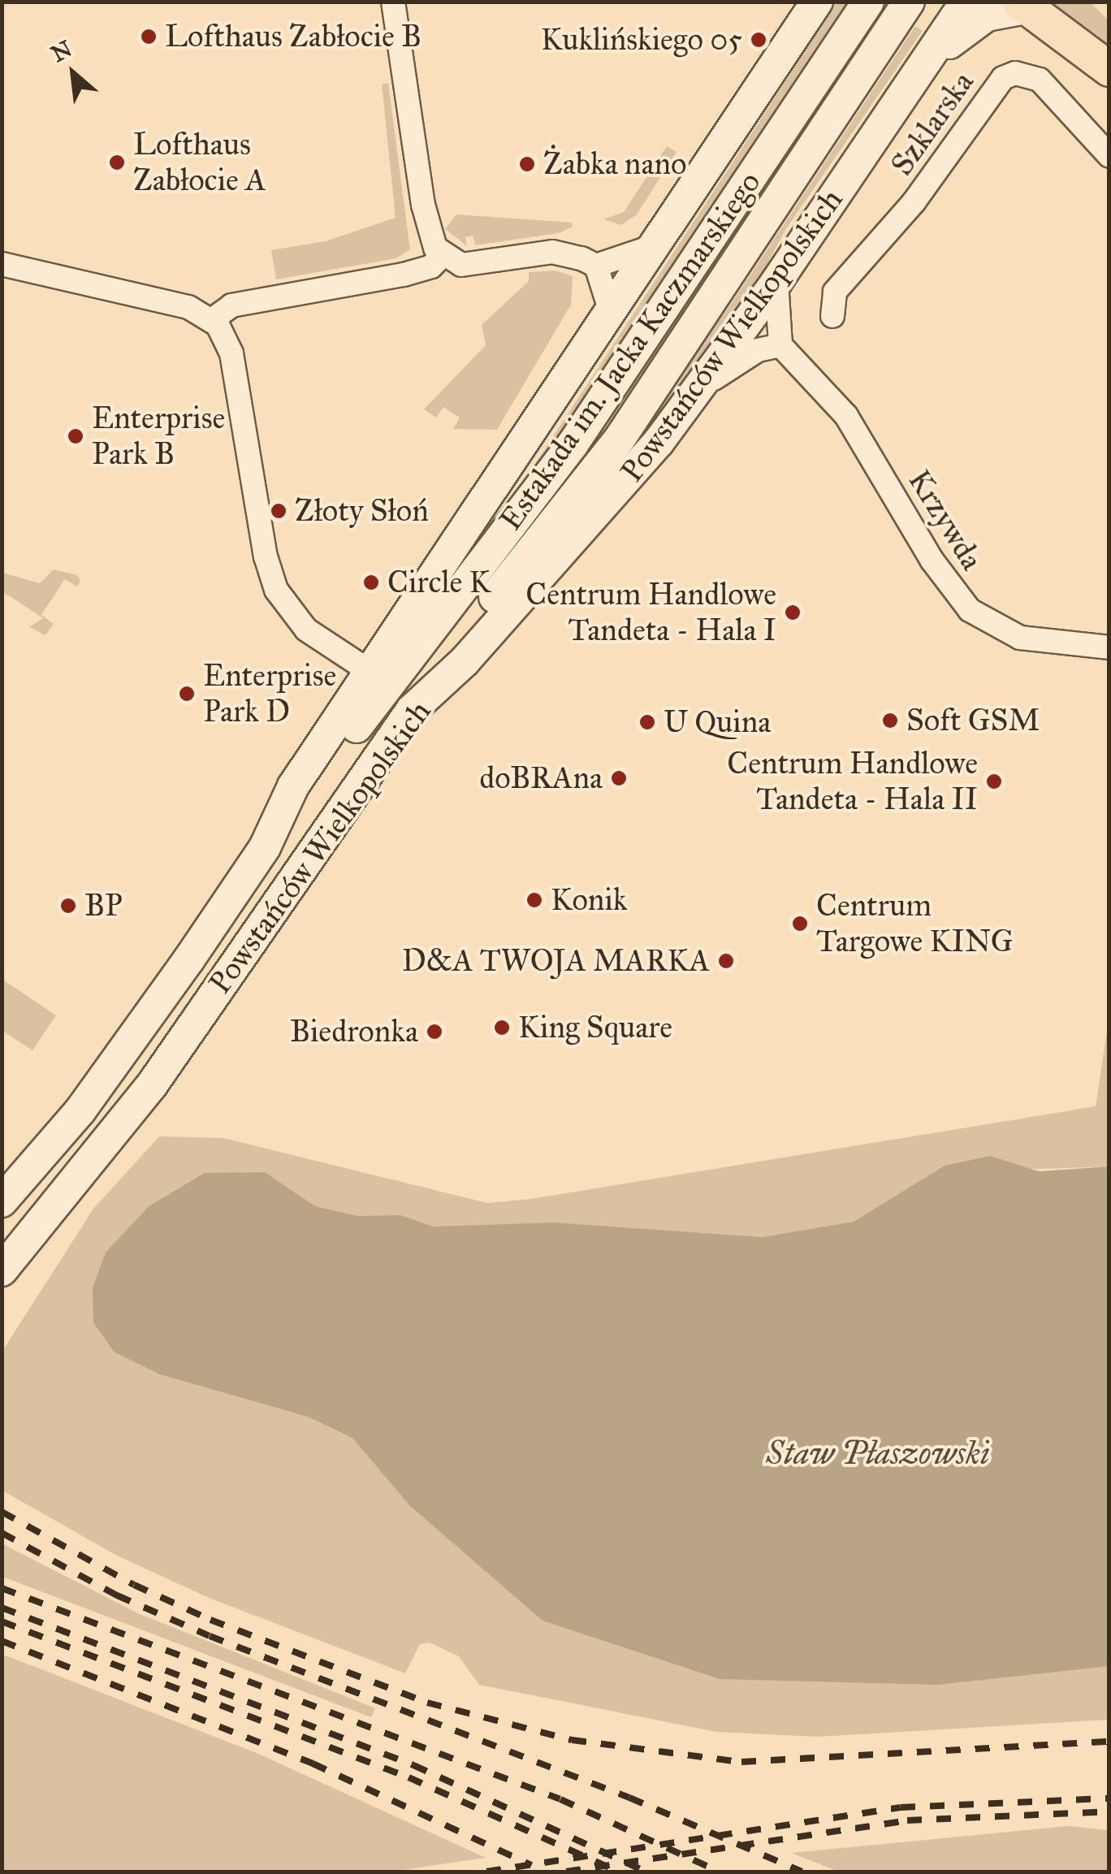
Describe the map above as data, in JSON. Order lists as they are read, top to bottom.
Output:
{
  "streets": {
    "main road": ["Powstańców Wielkopolskich", "Estakada im. Jacka Kaczmarskiego"],
    "street": ["Szklarska", "Krzywda"]
  },
  "crossings": [
    ["Powstańców Wielkopolskich", "Estakada im. Jacka Kaczmarskiego"]
  ],
  "water": ["Staw Płaszowski"],
  "places": [
    "Lofthaus Zabłocie B",
    "Kuklińskiego 05",
    "Lofthaus Zabłocie A",
    "Żabka nano",
    "Enterprise Park B",
    "Złoty Słoń",
    "Circle K",
    "Centrum Handlowe Tandeta - Hala I",
    "Enterprise Park D",
    "Soft GSM",
    "U Quina",
    "doBRAna",
    "Centrum Handlowe Tandeta - Hala II",
    "Konik",
    "BP",
    "Centrum Targowe KING",
    "D&A TWOJA MARKA",
    "King Square",
    "Biedronka"
  ],
  "north": "top left"
}
